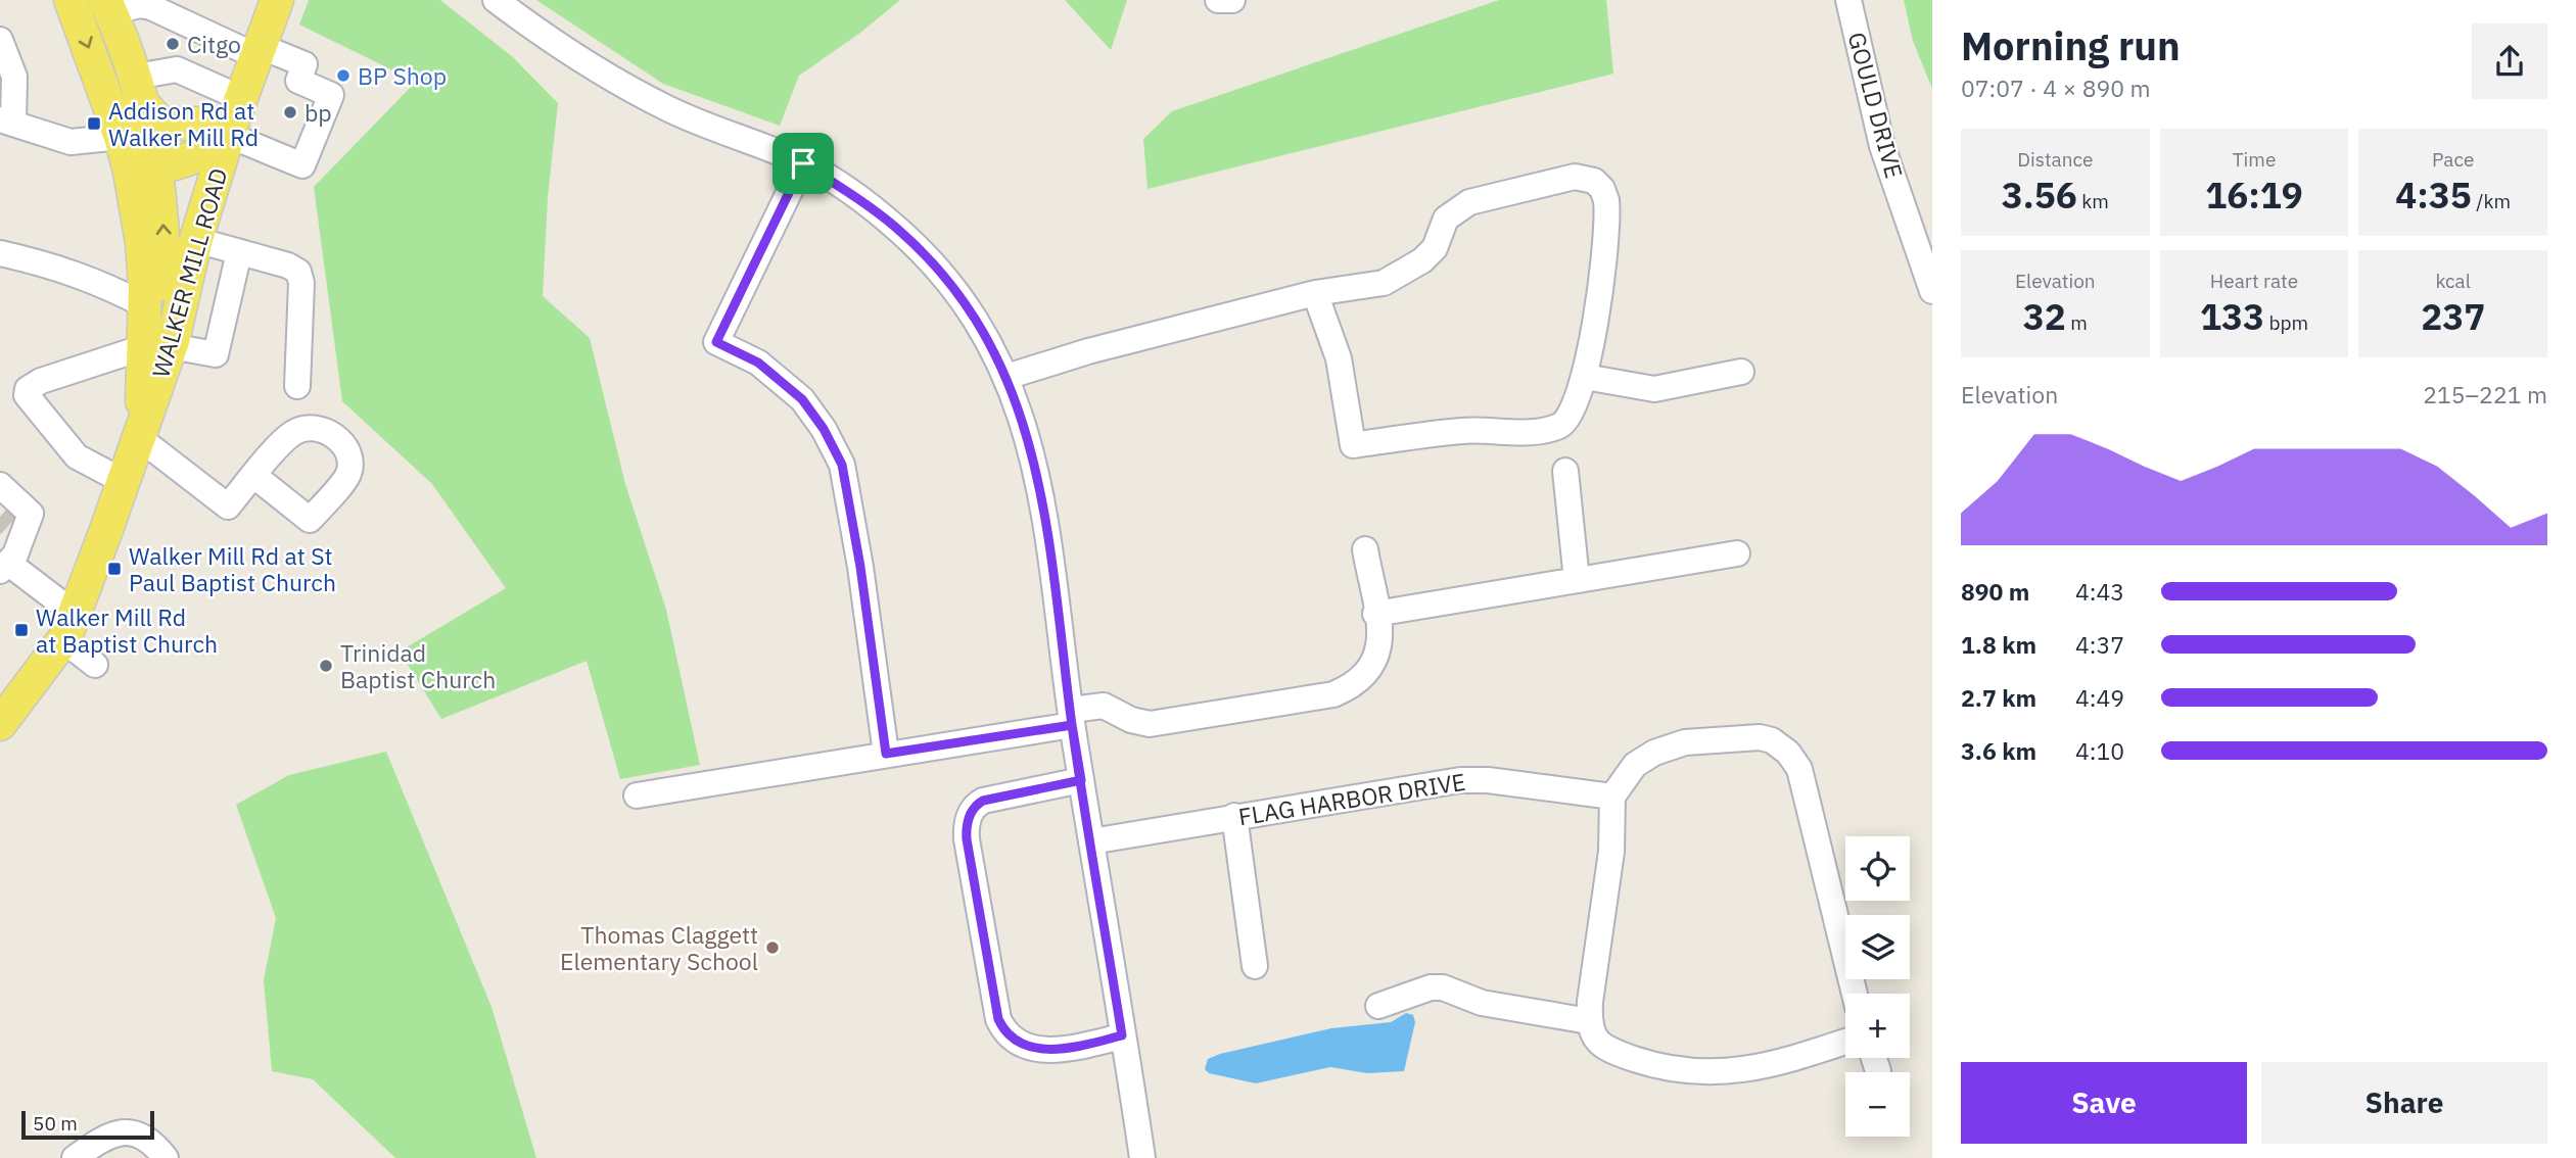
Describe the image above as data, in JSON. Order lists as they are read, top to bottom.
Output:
{
  "streets": {
    "main road": ["WALKER MILL ROAD"],
    "street": ["GOULD DRIVE", "FLAG HARBOR DRIVE"]
  },
  "places": {
    "other": [
      "Citgo",
      "BP Shop",
      "bp",
      "Trinidad Baptist Church",
      "Thomas Claggett Elementary School"
    ],
    "transit": ["Addison Rd at Walker Mill Rd", "Walker Mill Rd at St Paul Baptist Church", "Walker Mill Rd at Baptist Church"]
  },
  "scale_bar": "50 m",
  "page": {
    "heading": ["Morning run", "07:07 · 4 × 890 m"],
    "stats": [
      ["Distance", "3.56 km"],
      ["Time", "16:19"],
      ["Pace", "4:35 /km"],
      ["Elevation", "32 m"],
      ["Heart rate", "133 bpm"],
      ["kcal", "237"]
    ],
    "chart": ["Elevation", "215–221 m"],
    "list": [
      {
        "name": "890 m",
        "note": "4:43"
      },
      {
        "name": "1.8 km",
        "note": "4:37"
      },
      {
        "name": "2.7 km",
        "note": "4:49"
      },
      {
        "name": "3.6 km",
        "note": "4:10"
      }
    ],
    "map_buttons": ["+", "−"],
    "buttons": ["Save", "Share"],
    "scale": "50 m"
  }
}
